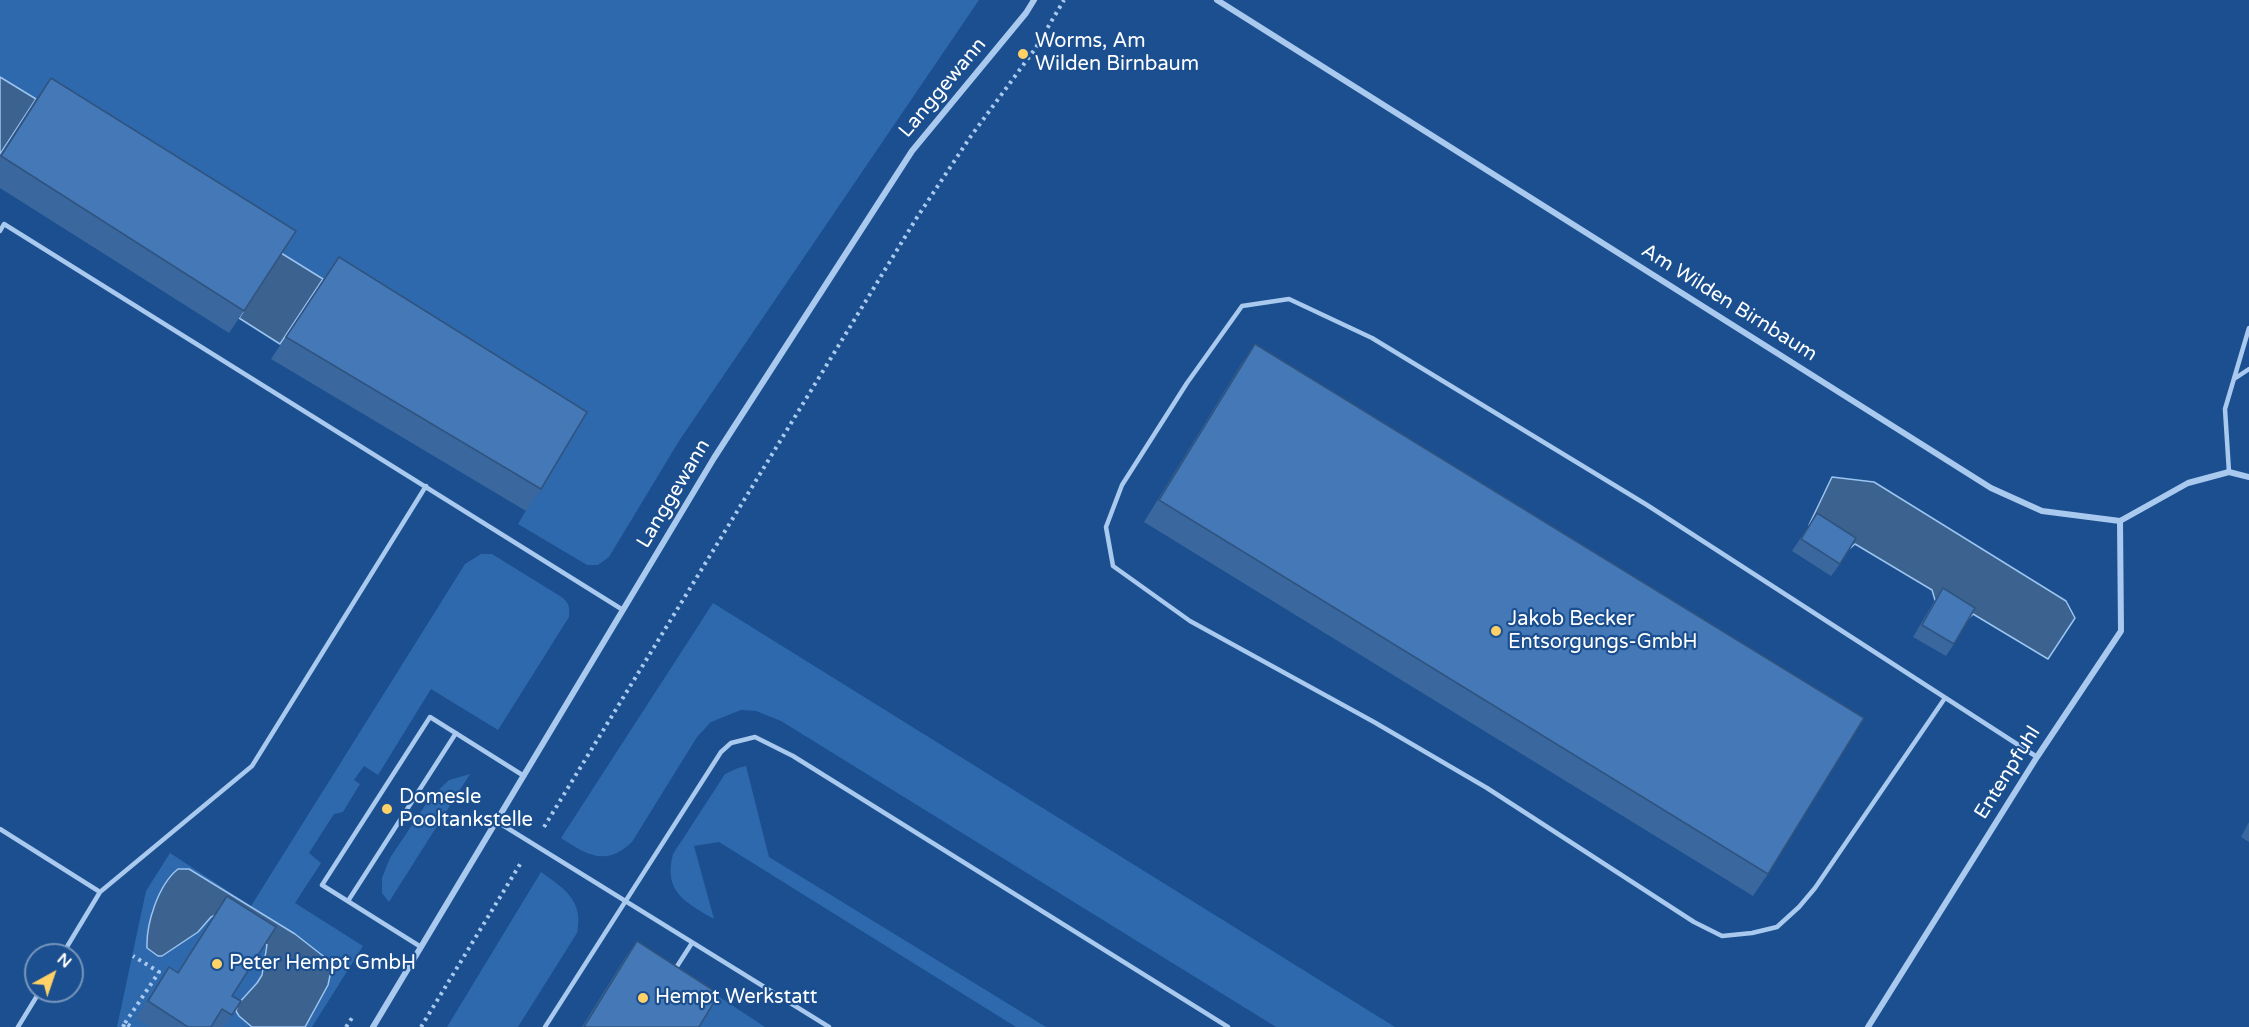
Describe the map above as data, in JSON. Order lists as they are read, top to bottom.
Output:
{
  "streets": {
    "street": ["Langgewann", "Am Wilden Birnbaum", "Entenpfuhl"]
  },
  "crossings": [
    ["Am Wilden Birnbaum", "Entenpfuhl"]
  ],
  "places": [
    "Worms, Am Wilden Birnbaum",
    "Jakob Becker Entsorgungs-GmbH",
    "Domesle Pooltankstelle",
    "Peter Hempt GmbH",
    "Hempt Werkstatt"
  ],
  "north": "top right"
}
